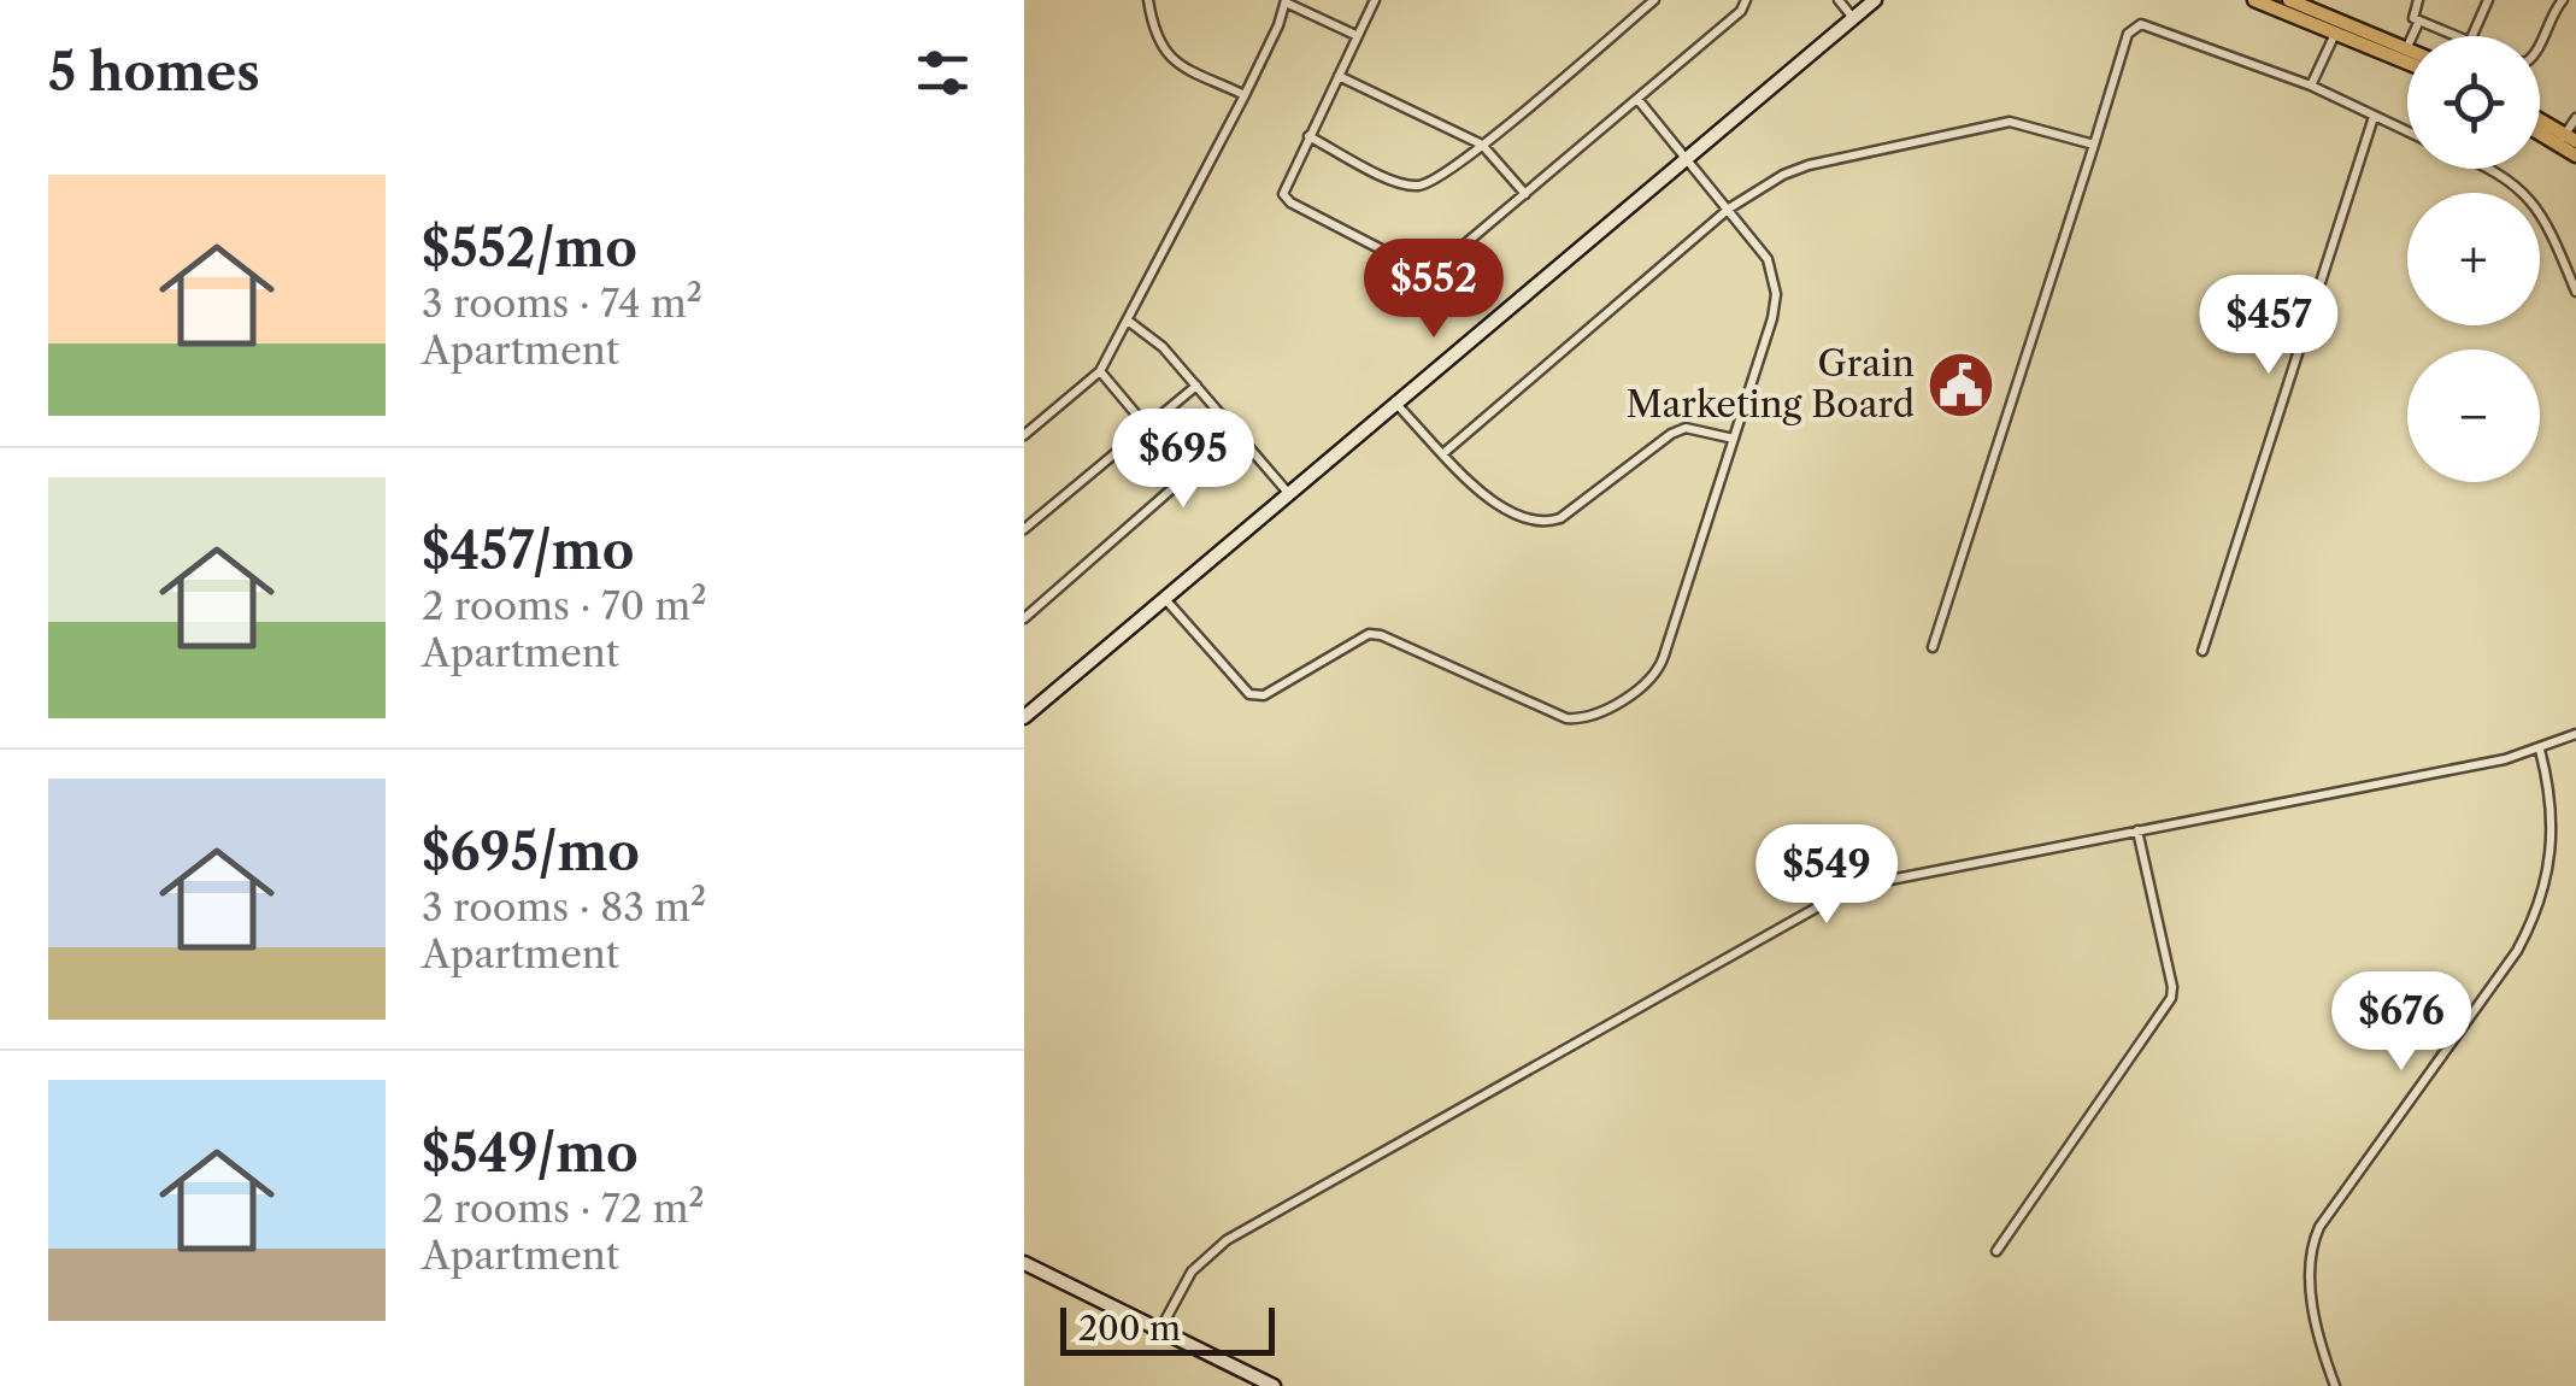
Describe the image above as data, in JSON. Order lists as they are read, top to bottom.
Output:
{
  "places": {
    "public building": ["Grain Marketing Board"]
  },
  "scale_bar": "200 m",
  "page": {
    "heading": "5 homes",
    "map_buttons": ["+", "−"],
    "list": [
      {
        "name": "$552/mo",
        "note": "3 rooms · 74 m² · Apartment"
      },
      {
        "name": "$457/mo",
        "note": "2 rooms · 70 m² · Apartment"
      },
      {
        "name": "$695/mo",
        "note": "3 rooms · 83 m² · Apartment"
      },
      {
        "name": "$549/mo",
        "note": "2 rooms · 72 m² · Apartment"
      }
    ],
    "price": [
      "$552",
      "$457",
      "$695",
      "$549",
      "$676"
    ],
    "scale": "200 m"
  }
}
